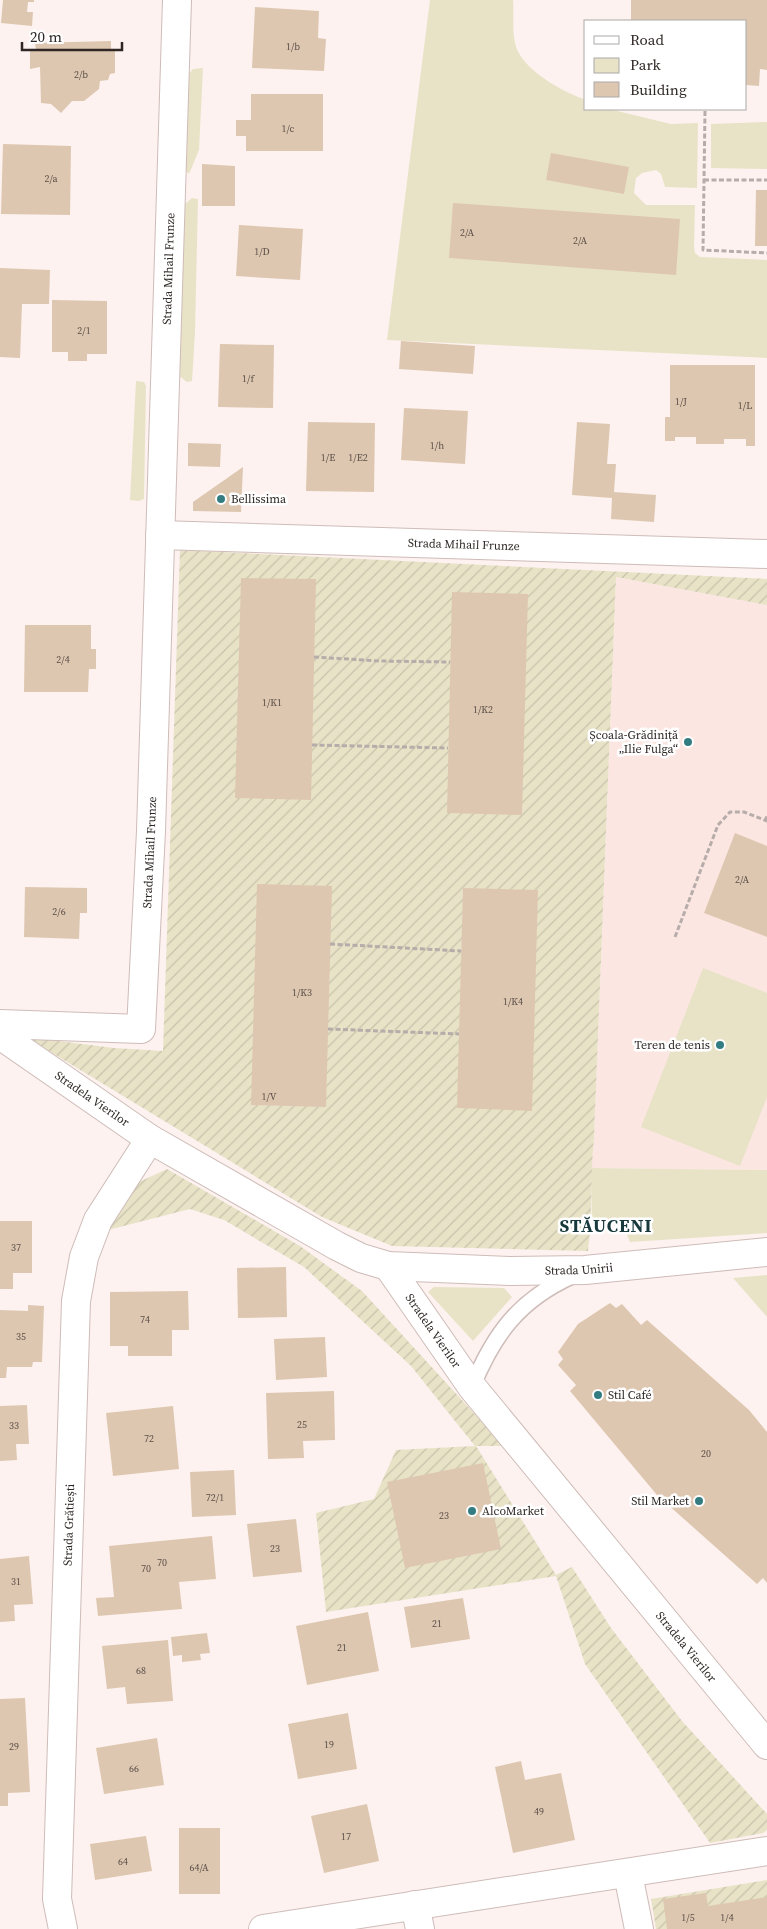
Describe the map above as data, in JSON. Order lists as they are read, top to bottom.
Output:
{
  "streets": {
    "street": [
      "Strada Mihail Frunze",
      "Stradela Vierilor",
      "Strada Unirii",
      "Strada Grătiești"
    ]
  },
  "crossings": [
    ["Stradela Vierilor", "Strada Unirii"],
    ["Stradela Vierilor", "Strada Grătiești"]
  ],
  "districts": ["STĂUCENI"],
  "places": [
    "Bellissima",
    "Școala-Grădiniță „Ilie Fulga“",
    "Teren de tenis",
    "Stil Café",
    "Stil Market",
    "AlcoMarket"
  ],
  "house_numbers": [
    "1/b",
    "2/b",
    "1/c",
    "2/a",
    "2/A",
    "2/A",
    "1/D",
    "2/1",
    "1/f",
    "1/J",
    "1/L",
    "1/h",
    "1/E",
    "1/E2",
    "2/4",
    "1/K1",
    "1/K2",
    "2/A",
    "2/6",
    "1/K3",
    "1/K4",
    "1/V",
    "37",
    "74",
    "35",
    "25",
    "33",
    "72",
    "20",
    "72/1",
    "23",
    "23",
    "70",
    "70",
    "31",
    "21",
    "21",
    "68",
    "19",
    "29",
    "66",
    "49",
    "17",
    "64",
    "64/A",
    "1/5",
    "1/4"
  ],
  "legend": ["Road", "Park", "Building"],
  "scale_bar": "20 m"
}
